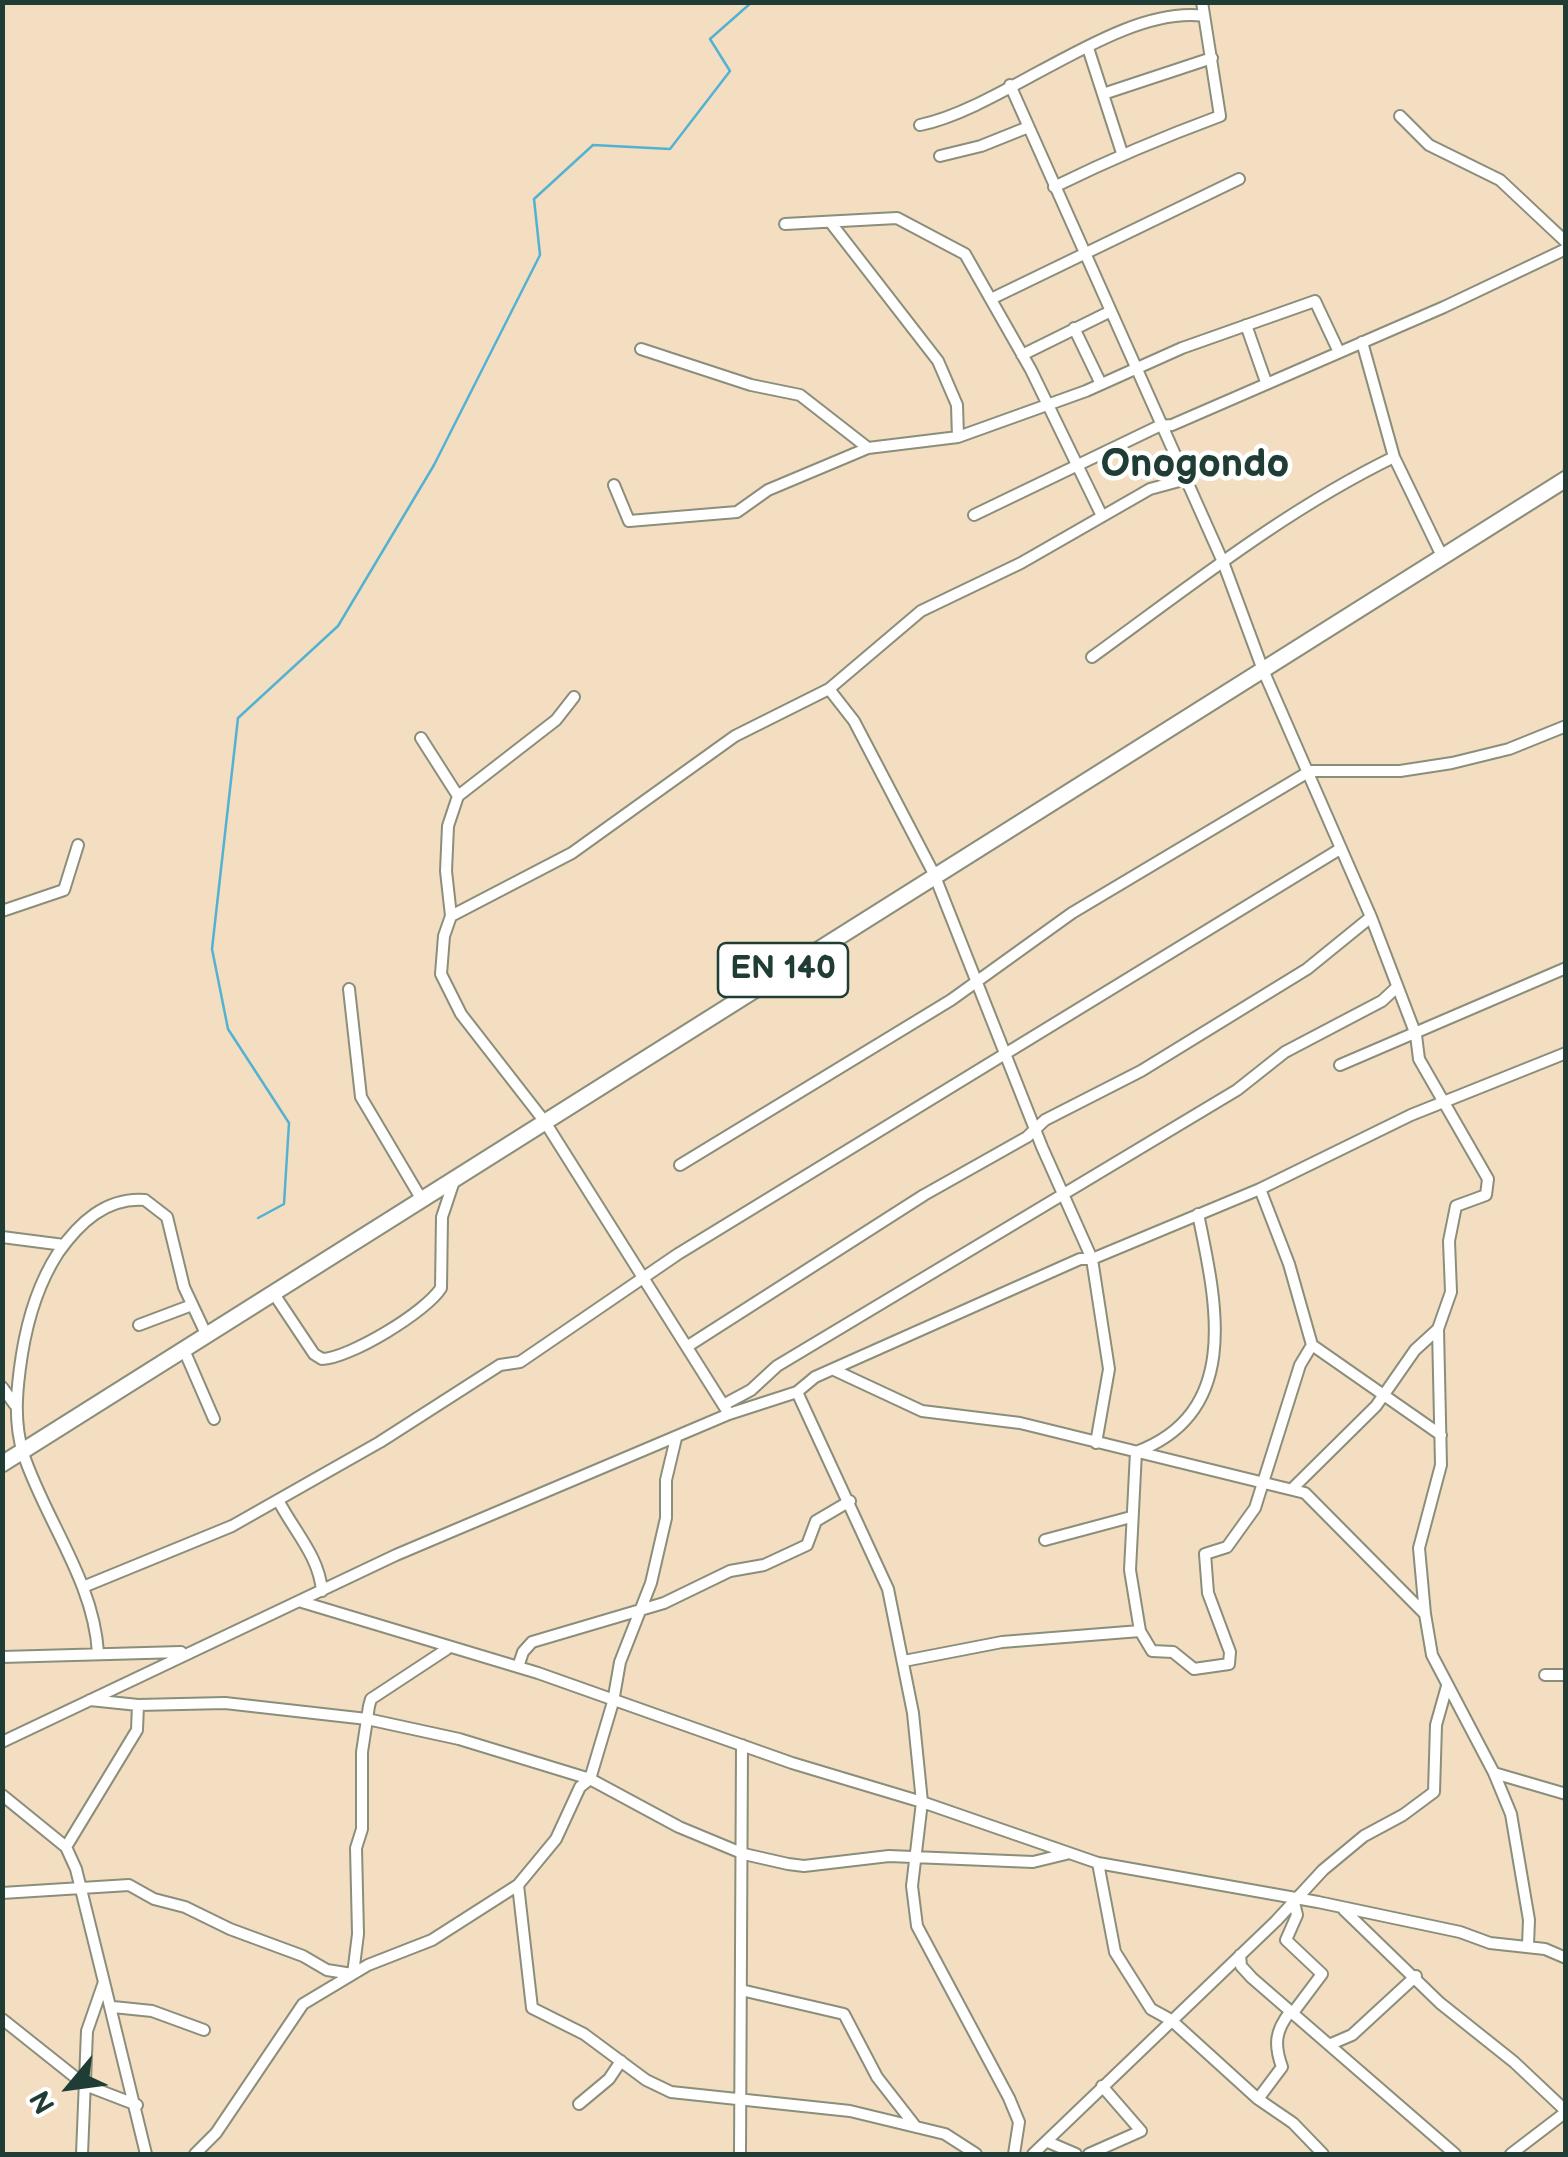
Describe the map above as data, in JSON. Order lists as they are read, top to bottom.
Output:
{
  "streets": {
    "main road": ["EN 140"]
  },
  "districts": ["Onogondo"],
  "north": "bottom left"
}
